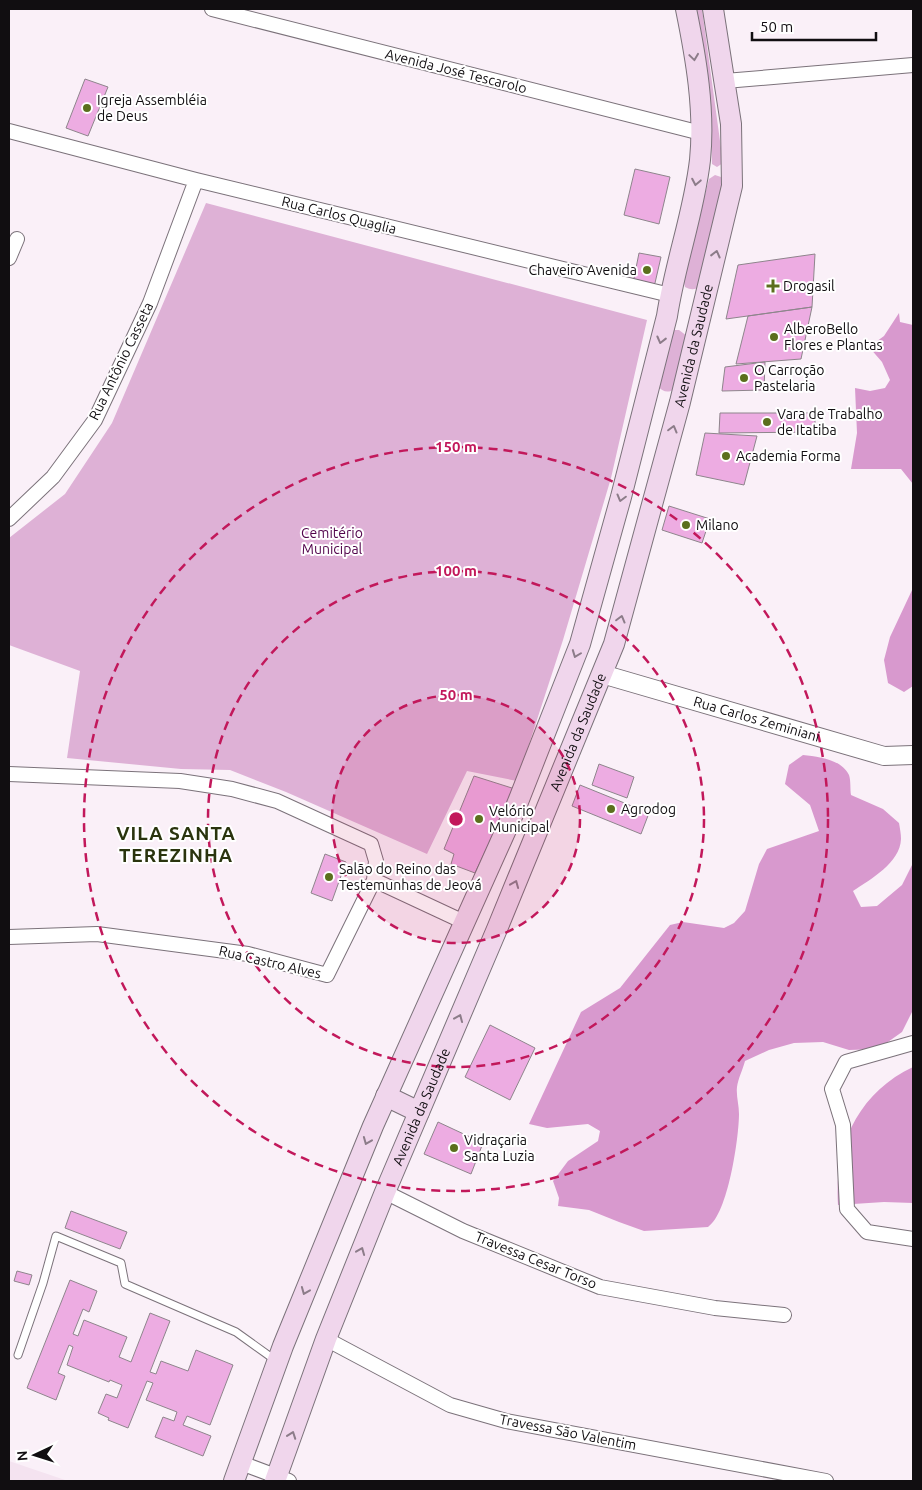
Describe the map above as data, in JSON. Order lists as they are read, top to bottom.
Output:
{
  "streets": {
    "main road": ["Avenida da Saudade"],
    "street": [
      "Avenida José Tescarolo",
      "Rua Carlos Quaglia",
      "Rua Antônio Casseta",
      "Rua Carlos Zeminiani",
      "Rua Castro Alves",
      "Travessa Cesar Torso",
      "Travessa São Valentim"
    ]
  },
  "crossings": [
    ["Rua Carlos Quaglia", "Rua Antônio Casseta"],
    ["Avenida da Saudade", "Rua Carlos Zeminiani"],
    ["Avenida da Saudade", "Travessa Cesar Torso"],
    ["Avenida da Saudade", "Travessa São Valentim"]
  ],
  "districts": ["VILA SANTA TEREZINHA"],
  "parks": ["Cemitério Municipal"],
  "places": {
    "other": [
      "Igreja Assembléia de Deus",
      "Chaveiro Avenida",
      "AlberoBello Flores e Plantas",
      "O Carroção Pastelaria",
      "Vara de Trabalho de Itatiba",
      "Academia Forma",
      "Milano",
      "Agrodog",
      "Velório Municipal",
      "Salão do Reino das Testemunhas de Jeová",
      "Vidraçaria Santa Luzia"
    ],
    "health": ["Drogasil"]
  },
  "scale_bar": "50 m",
  "north": "left",
  "rings": ["150 m", "100 m", "50 m"]
}
